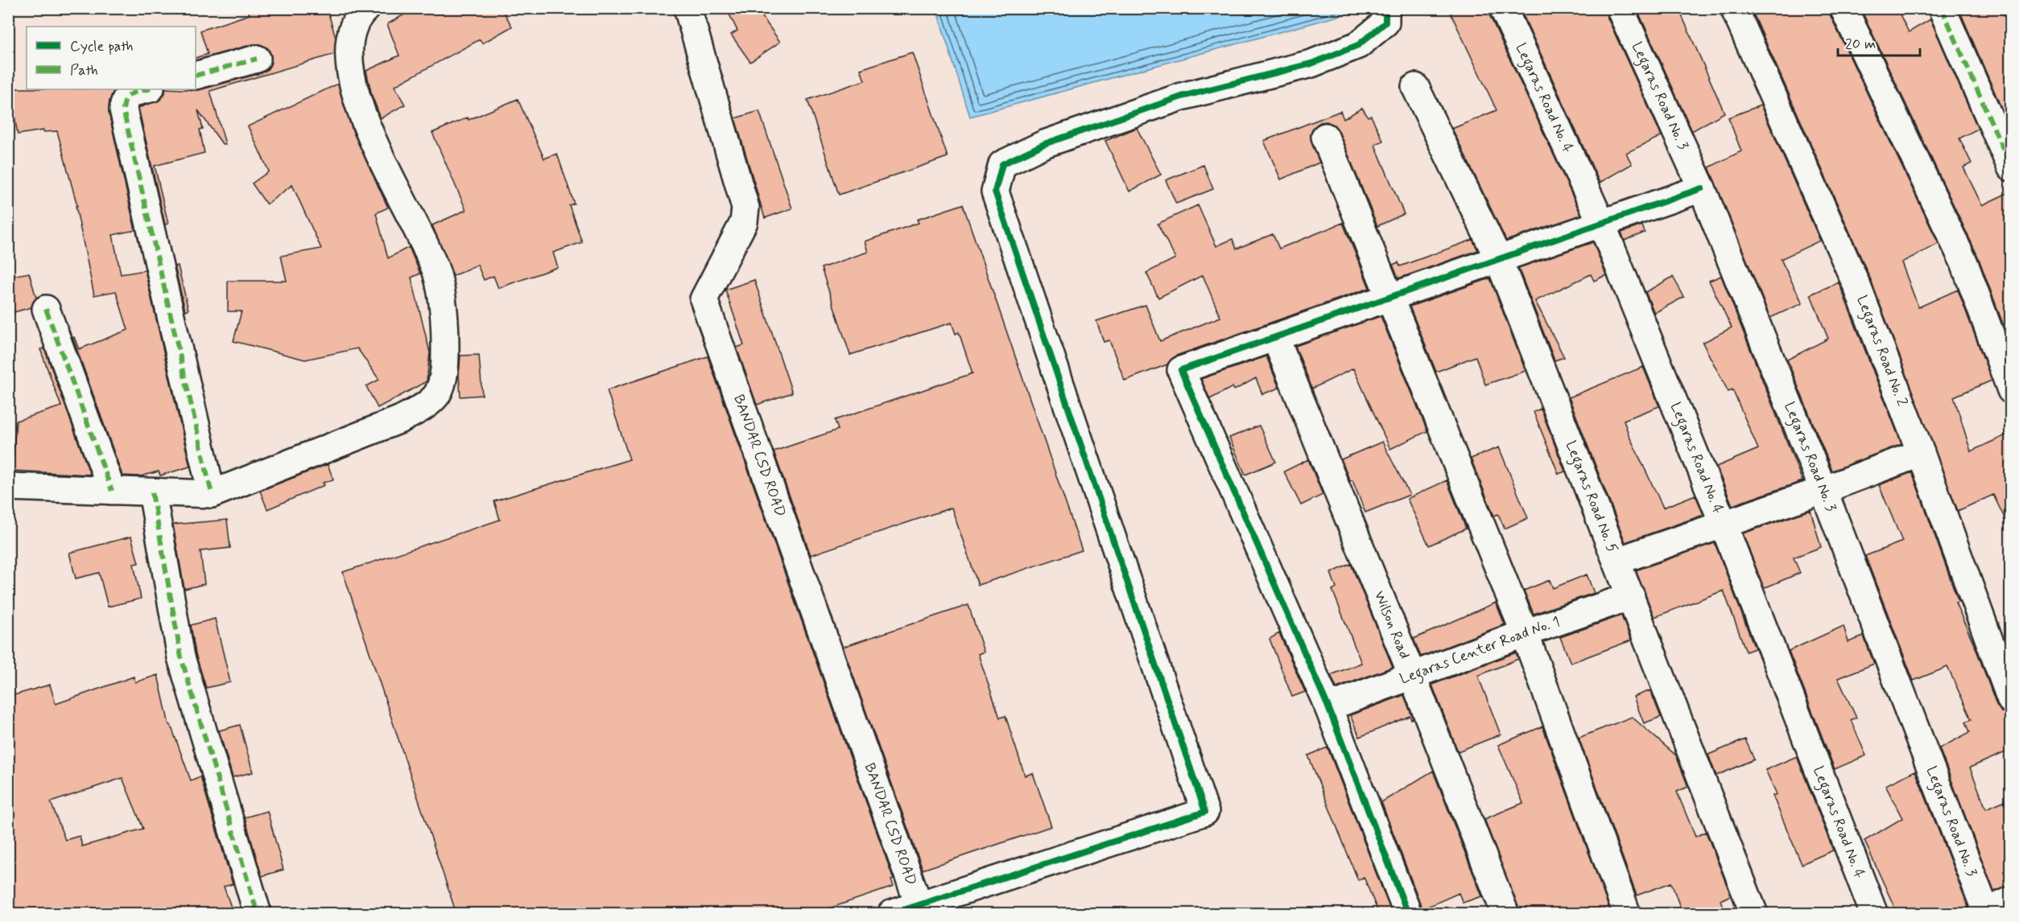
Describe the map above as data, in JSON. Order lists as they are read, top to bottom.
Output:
{
  "streets": {
    "street": [
      "Legaras Road No. 3",
      "Legaras Road No. 4",
      "Legaras Road No. 2",
      "BANDAR CSD ROAD",
      "Legaras Road No. 5",
      "Wilson Road",
      "Legaras Center Road No. 1"
    ]
  },
  "crossings": [
    ["Legaras Road No. 5", "Legaras Center Road No. 1"],
    ["Wilson Road", "Legaras Center Road No. 1"]
  ],
  "legend": ["Cycle path", "Path"],
  "scale_bar": "20 m"
}
